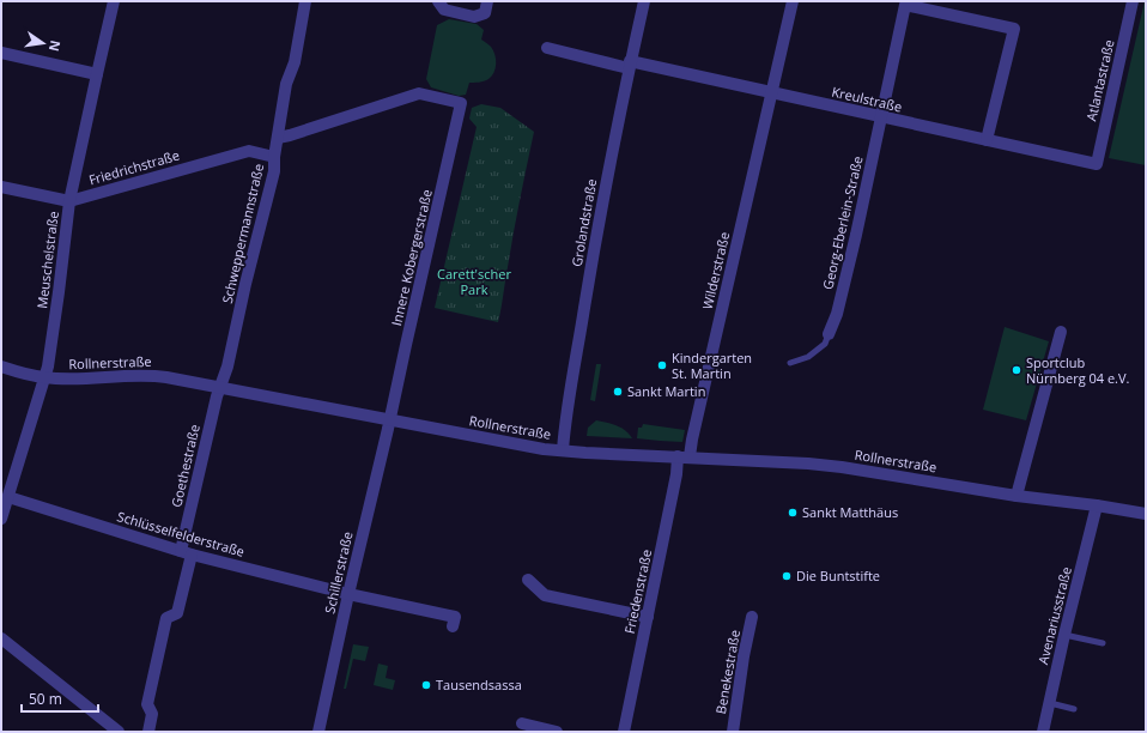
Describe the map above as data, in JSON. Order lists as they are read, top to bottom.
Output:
{
  "streets": {
    "street": [
      "Atlantastraße",
      "Kreulstraße",
      "Friedrichstraße",
      "Grolandstraße",
      "Georg-Eberlein-Straße",
      "Schweppermannstraße",
      "Innere Kobergerstraße",
      "Meuschelstraße",
      "Wilderstraße",
      "Rollnerstraße",
      "Goethestraße",
      "Schlüsselfelderstraße",
      "Schillerstraße",
      "Friedenstraße",
      "Avenariusstraße",
      "Benekestraße"
    ]
  },
  "crossings": [
    ["Atlantastraße", "Kreulstraße"],
    ["Kreulstraße", "Grolandstraße"],
    ["Kreulstraße", "Georg-Eberlein-Straße"],
    ["Kreulstraße", "Wilderstraße"],
    ["Friedrichstraße", "Schweppermannstraße"],
    ["Friedrichstraße", "Meuschelstraße"],
    ["Grolandstraße", "Rollnerstraße"],
    ["Schweppermannstraße", "Innere Kobergerstraße"],
    ["Schweppermannstraße", "Rollnerstraße"],
    ["Schweppermannstraße", "Goethestraße"],
    ["Innere Kobergerstraße", "Rollnerstraße"],
    ["Innere Kobergerstraße", "Schillerstraße"],
    ["Meuschelstraße", "Rollnerstraße"],
    ["Meuschelstraße", "Schlüsselfelderstraße"],
    ["Wilderstraße", "Rollnerstraße"],
    ["Wilderstraße", "Friedenstraße"],
    ["Rollnerstraße", "Goethestraße"],
    ["Rollnerstraße", "Schillerstraße"],
    ["Rollnerstraße", "Friedenstraße"],
    ["Rollnerstraße", "Avenariusstraße"],
    ["Goethestraße", "Schlüsselfelderstraße"],
    ["Schlüsselfelderstraße", "Schillerstraße"]
  ],
  "parks": ["Carett'scher Park"],
  "places": [
    "Kindergarten St. Martin",
    "Sportclub Nürnberg 04 e.V.",
    "Sankt Martin",
    "Sankt Matthäus",
    "Die Buntstifte",
    "Tausendsassa"
  ],
  "scale_bar": "50 m",
  "north": "right"
}
